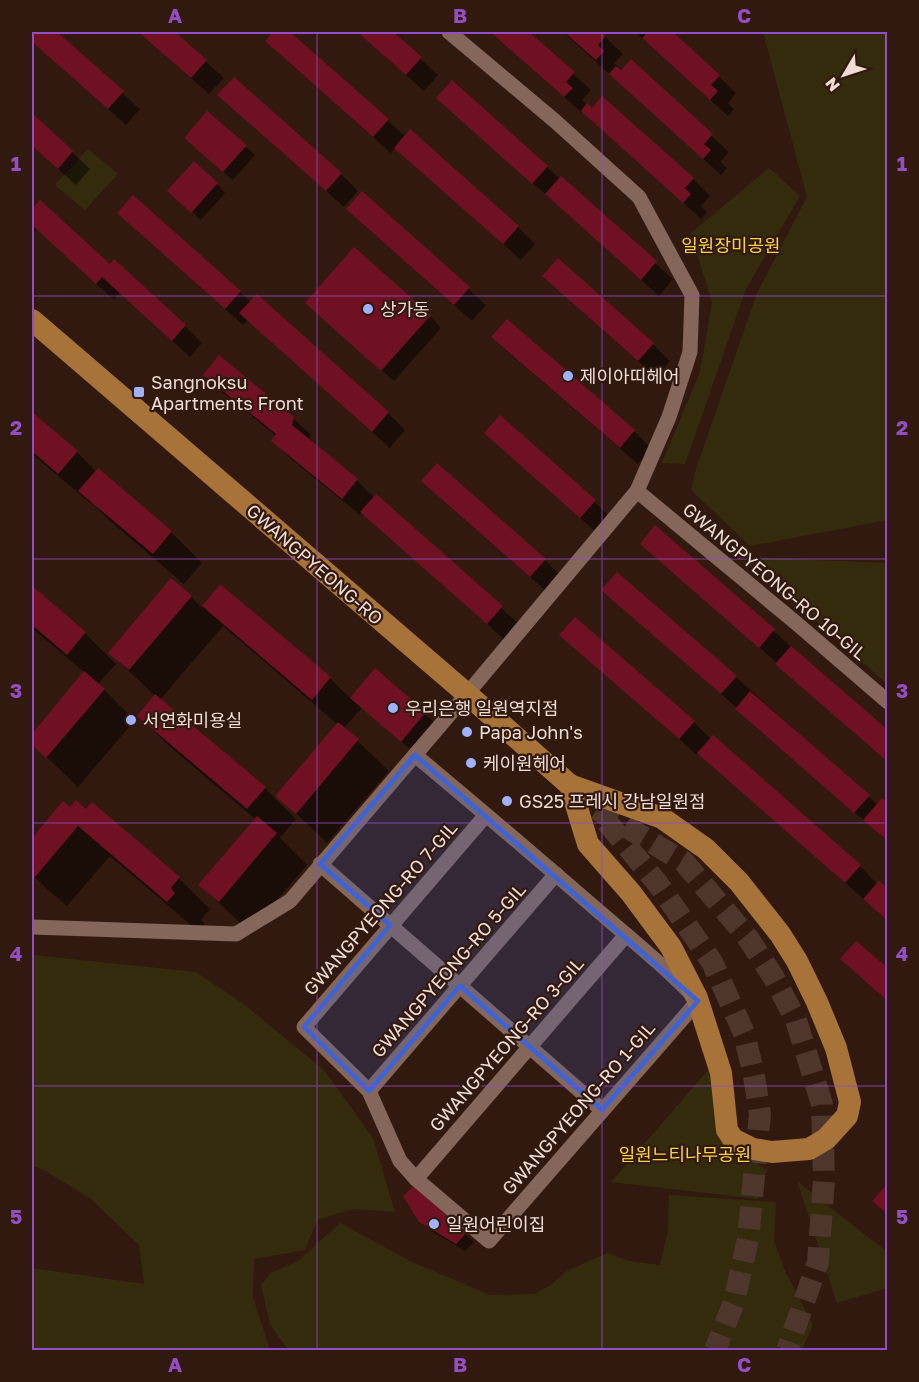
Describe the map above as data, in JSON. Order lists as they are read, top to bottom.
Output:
{
  "streets": {
    "main road": ["GWANGPYEONG-RO"],
    "street": [
      "GWANGPYEONG-RO 10-GIL",
      "GWANGPYEONG-RO 7-GIL",
      "GWANGPYEONG-RO 5-GIL",
      "GWANGPYEONG-RO 3-GIL",
      "GWANGPYEONG-RO 1-GIL"
    ]
  },
  "crossings": [
    ["GWANGPYEONG-RO 7-GIL", "GWANGPYEONG-RO 5-GIL"],
    ["GWANGPYEONG-RO 3-GIL", "GWANGPYEONG-RO 1-GIL"]
  ],
  "parks": ["일원장미공원", "일원느티나무공원"],
  "places": {
    "other": [
      "상가동",
      "제이아띠헤어",
      "우리은행 일원역지점",
      "서연화미용실",
      "Papa John's",
      "케이원헤어",
      "GS25 프레시 강남일원점",
      "일원어린이집"
    ],
    "transit": ["Sangnoksu Apartments Front"]
  },
  "north": "bottom left",
  "grid": {
    "columns": ["A", "B", "C"],
    "rows": [
      "1",
      "2",
      "3",
      "4",
      "5"
    ]
  }
}
